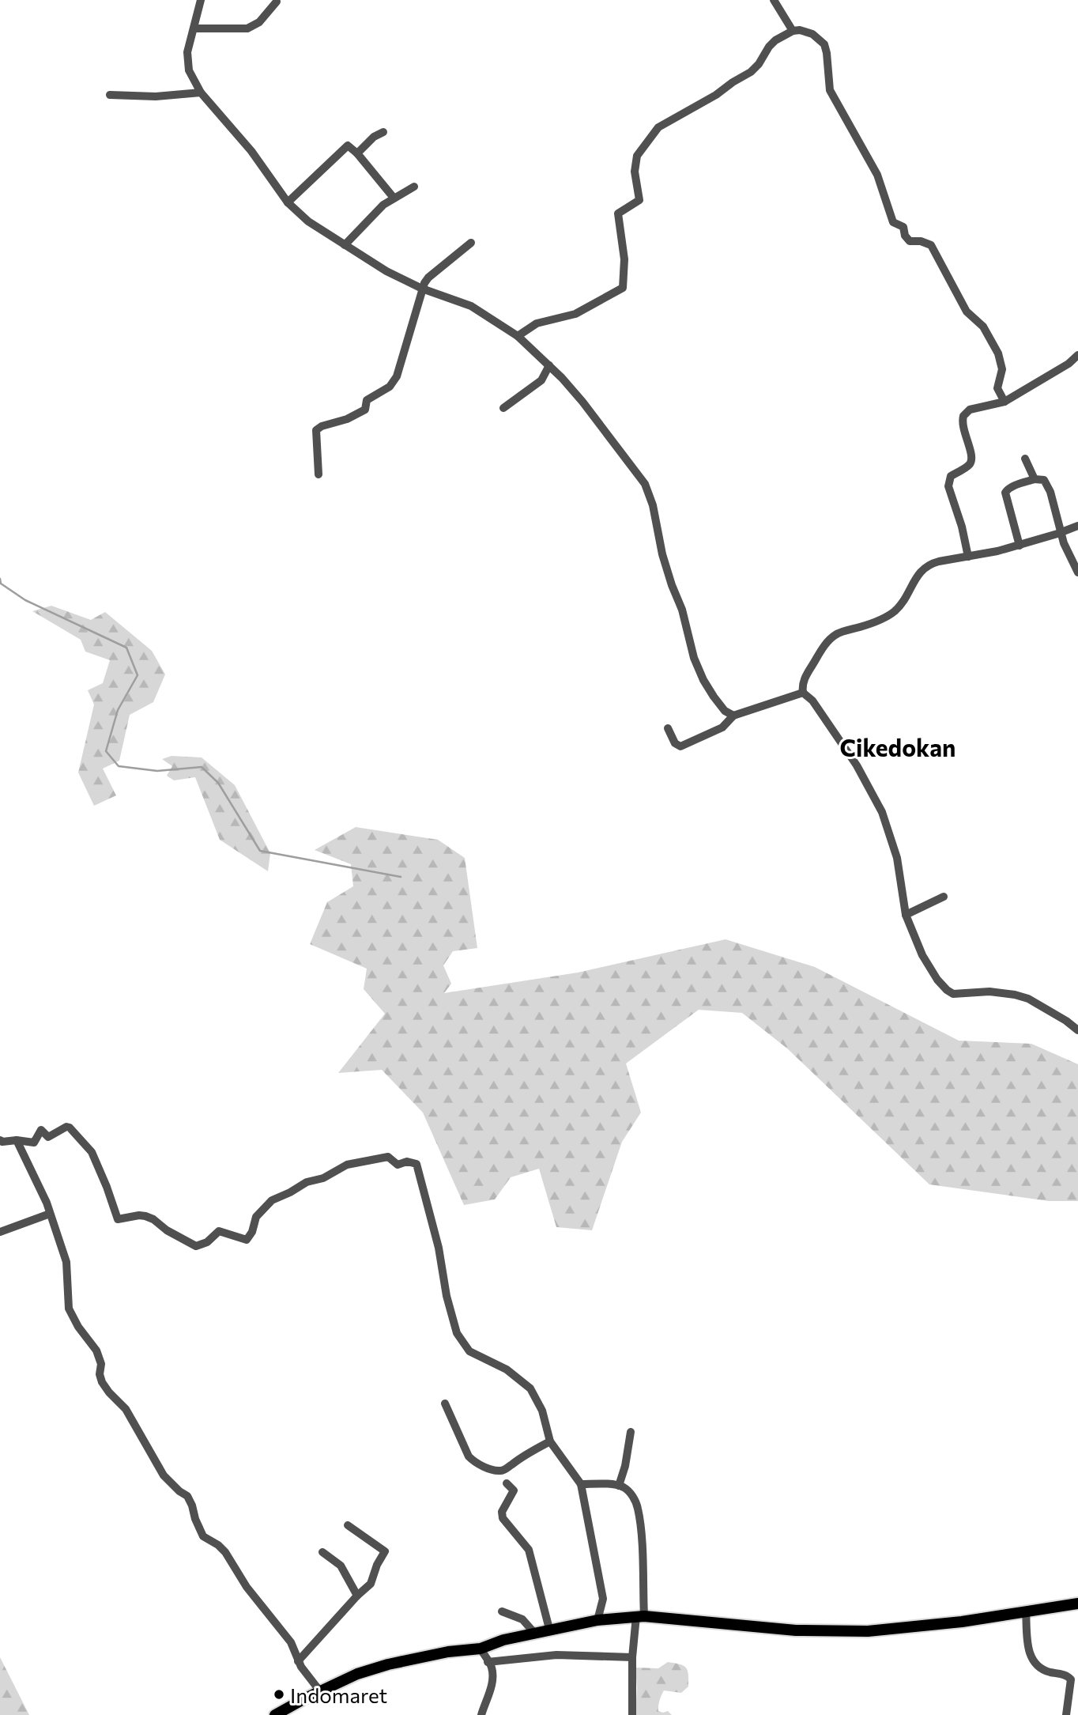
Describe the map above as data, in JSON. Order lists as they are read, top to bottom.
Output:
{
  "districts": ["Cikedokan"],
  "places": ["Indomaret"]
}
